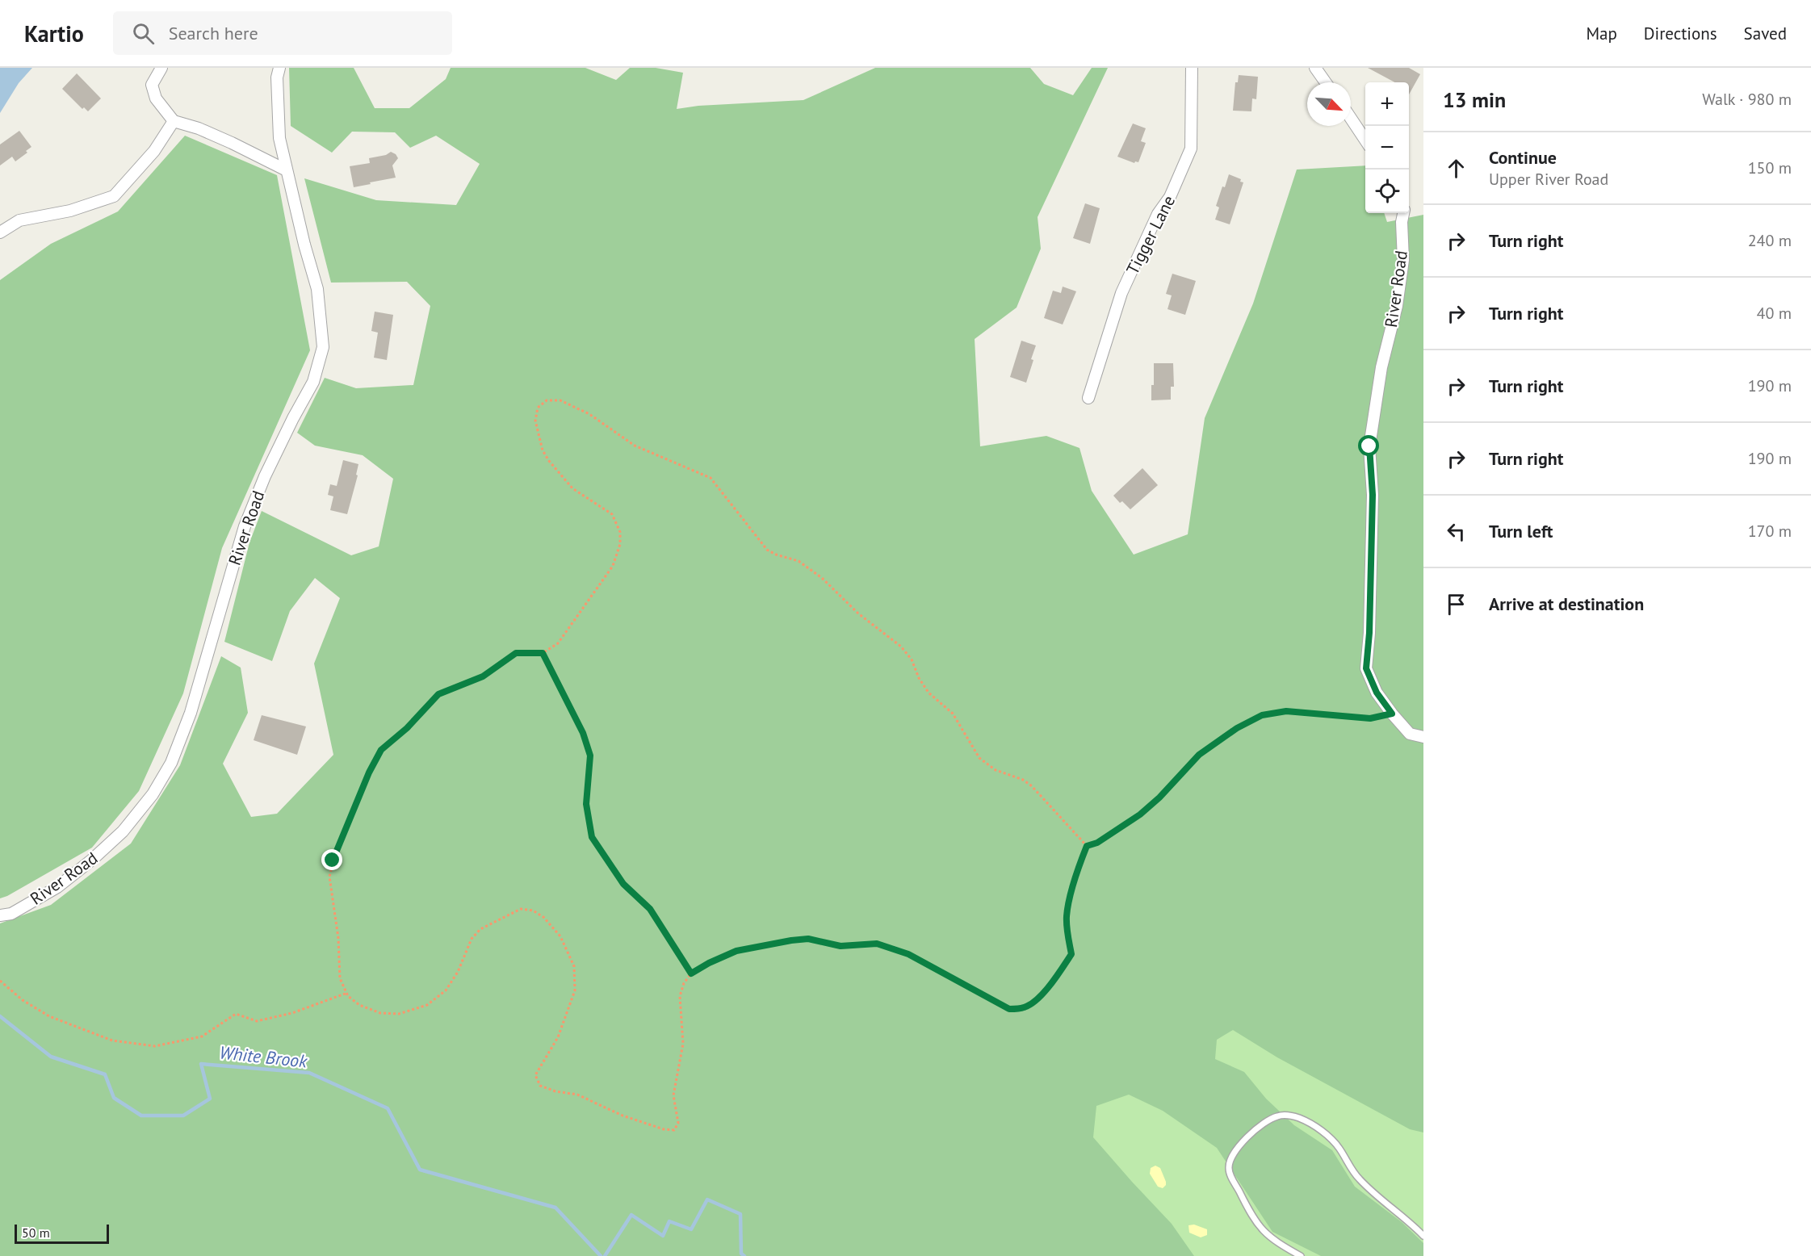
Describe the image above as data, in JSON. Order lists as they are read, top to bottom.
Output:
{
  "streets": {
    "street": ["Tigger Lane", "River Road"]
  },
  "water": ["White Brook"],
  "scale_bar": "50 m",
  "north": "bottom right",
  "page": {
    "header": "Kartio",
    "search": "Search here",
    "nav": ["Map", "Directions", "Saved"],
    "heading": ["13 min", "Walk · 980 m"],
    "map_buttons": ["+", "−"],
    "list": [
      ["Continue", "Upper River Road", "150 m"],
      ["Turn right", "240 m"],
      ["Turn right", "40 m"],
      ["Turn right", "190 m"],
      ["Turn right", "190 m"],
      ["Turn left", "170 m"],
      "Arrive at destination"
    ],
    "scale": "50 m"
  }
}
